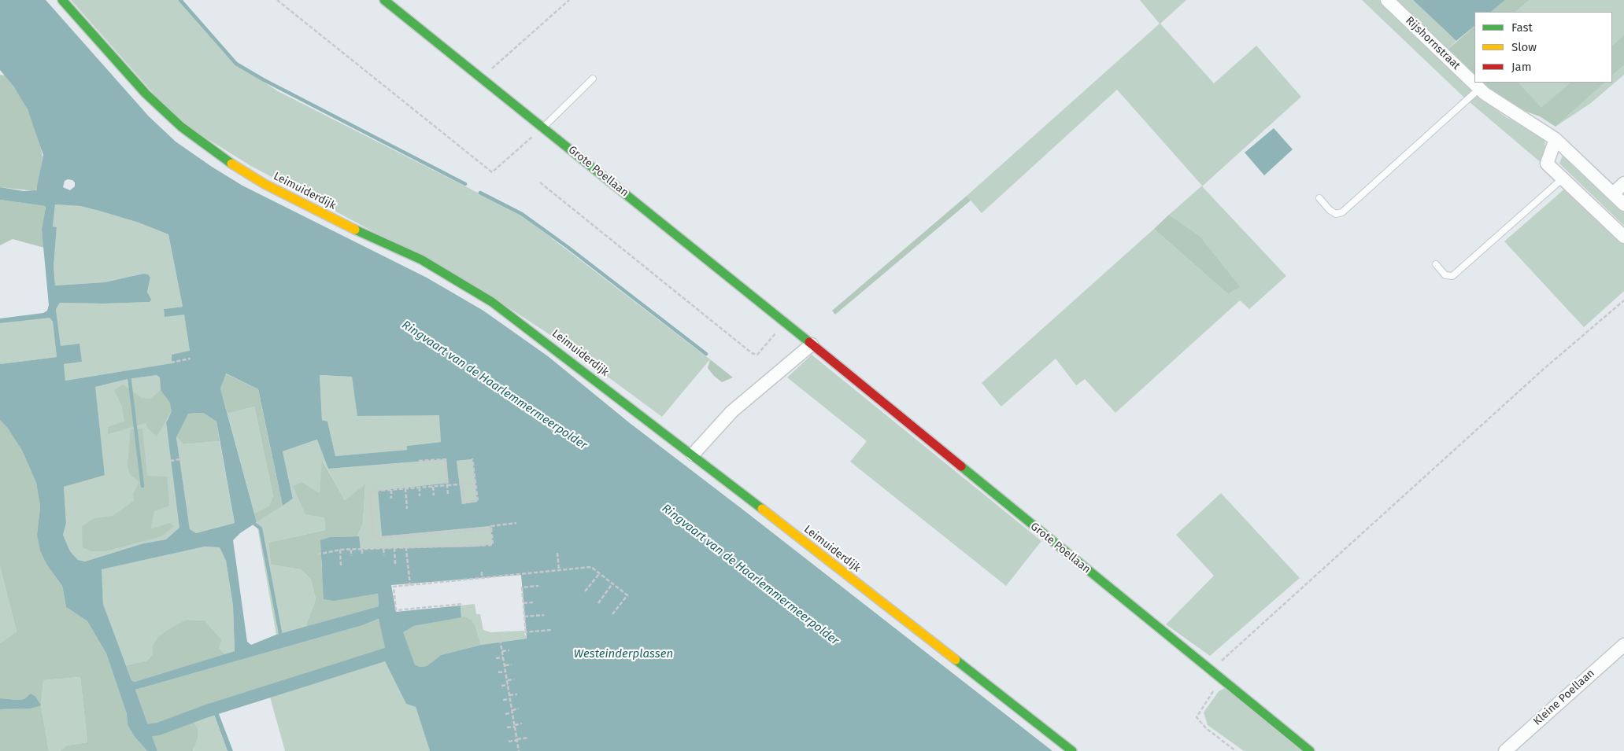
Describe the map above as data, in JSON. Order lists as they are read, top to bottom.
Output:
{
  "streets": {
    "street": [
      "Rijshornstraat",
      "Grote Poellaan",
      "Leimuiderdijk",
      "Kleine Poellaan"
    ]
  },
  "water": ["Ringvaart van de Haarlemmermeerpolder", "Westeinderplassen"],
  "legend": ["Fast", "Slow", "Jam"]
}
